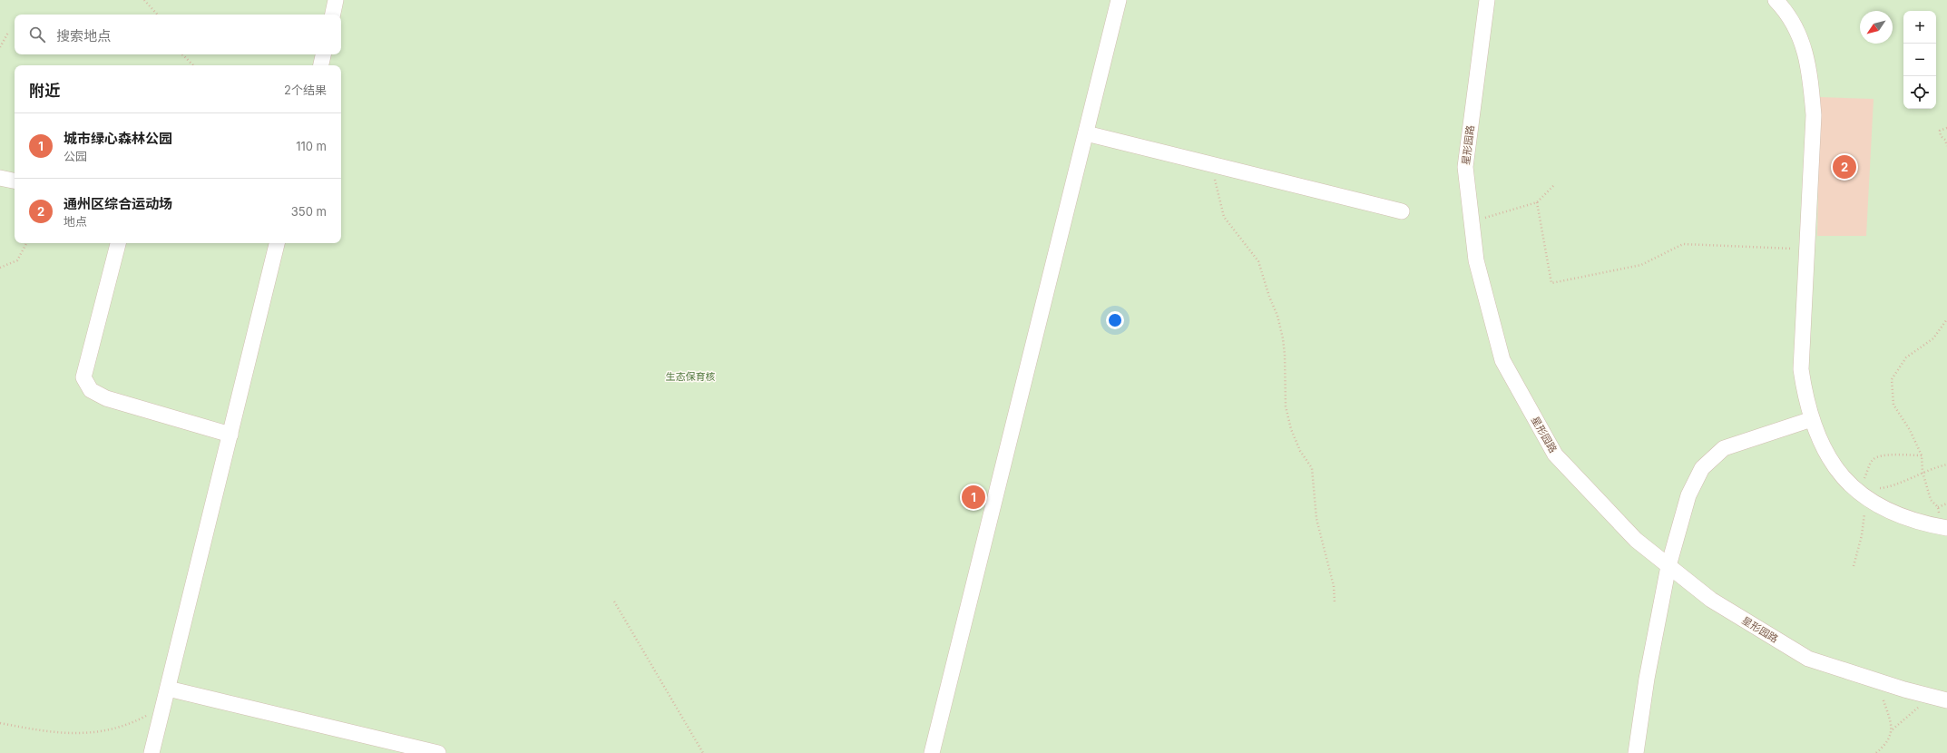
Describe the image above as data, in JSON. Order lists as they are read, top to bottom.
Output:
{
  "streets": {
    "street": ["星形园路"]
  },
  "parks": ["生态保育核"],
  "north": "bottom left",
  "page": {
    "map_buttons": ["+", "−"],
    "search": "搜索地点",
    "heading": ["附近", "2个结果"],
    "list": [
      {
        "mark": "1",
        "name": "城市绿心森林公园",
        "note": "公园",
        "value": "110 m"
      },
      {
        "mark": "2",
        "name": "通州区综合运动场",
        "note": "地点",
        "value": "350 m"
      }
    ],
    "pins": ["2", "1"]
  }
}
